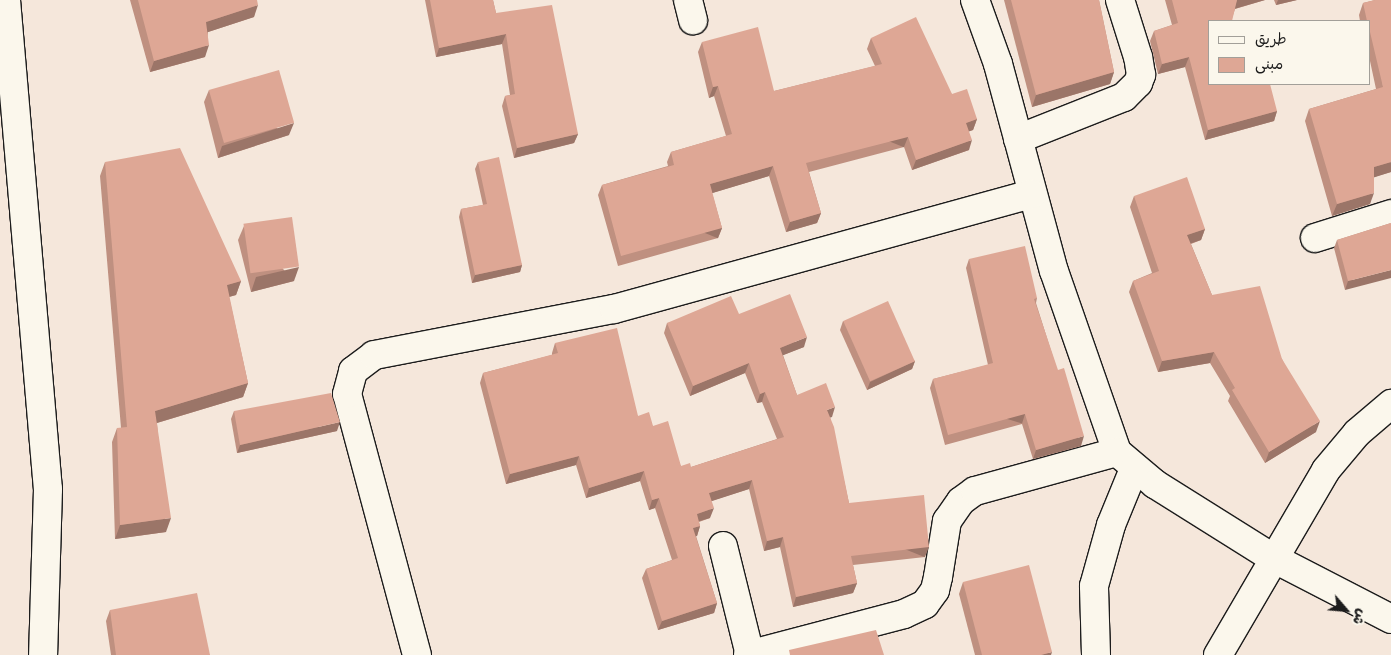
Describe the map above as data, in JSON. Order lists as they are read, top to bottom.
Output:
{
  "legend": ["طريق", "مبنى"],
  "north": "bottom right"
}
